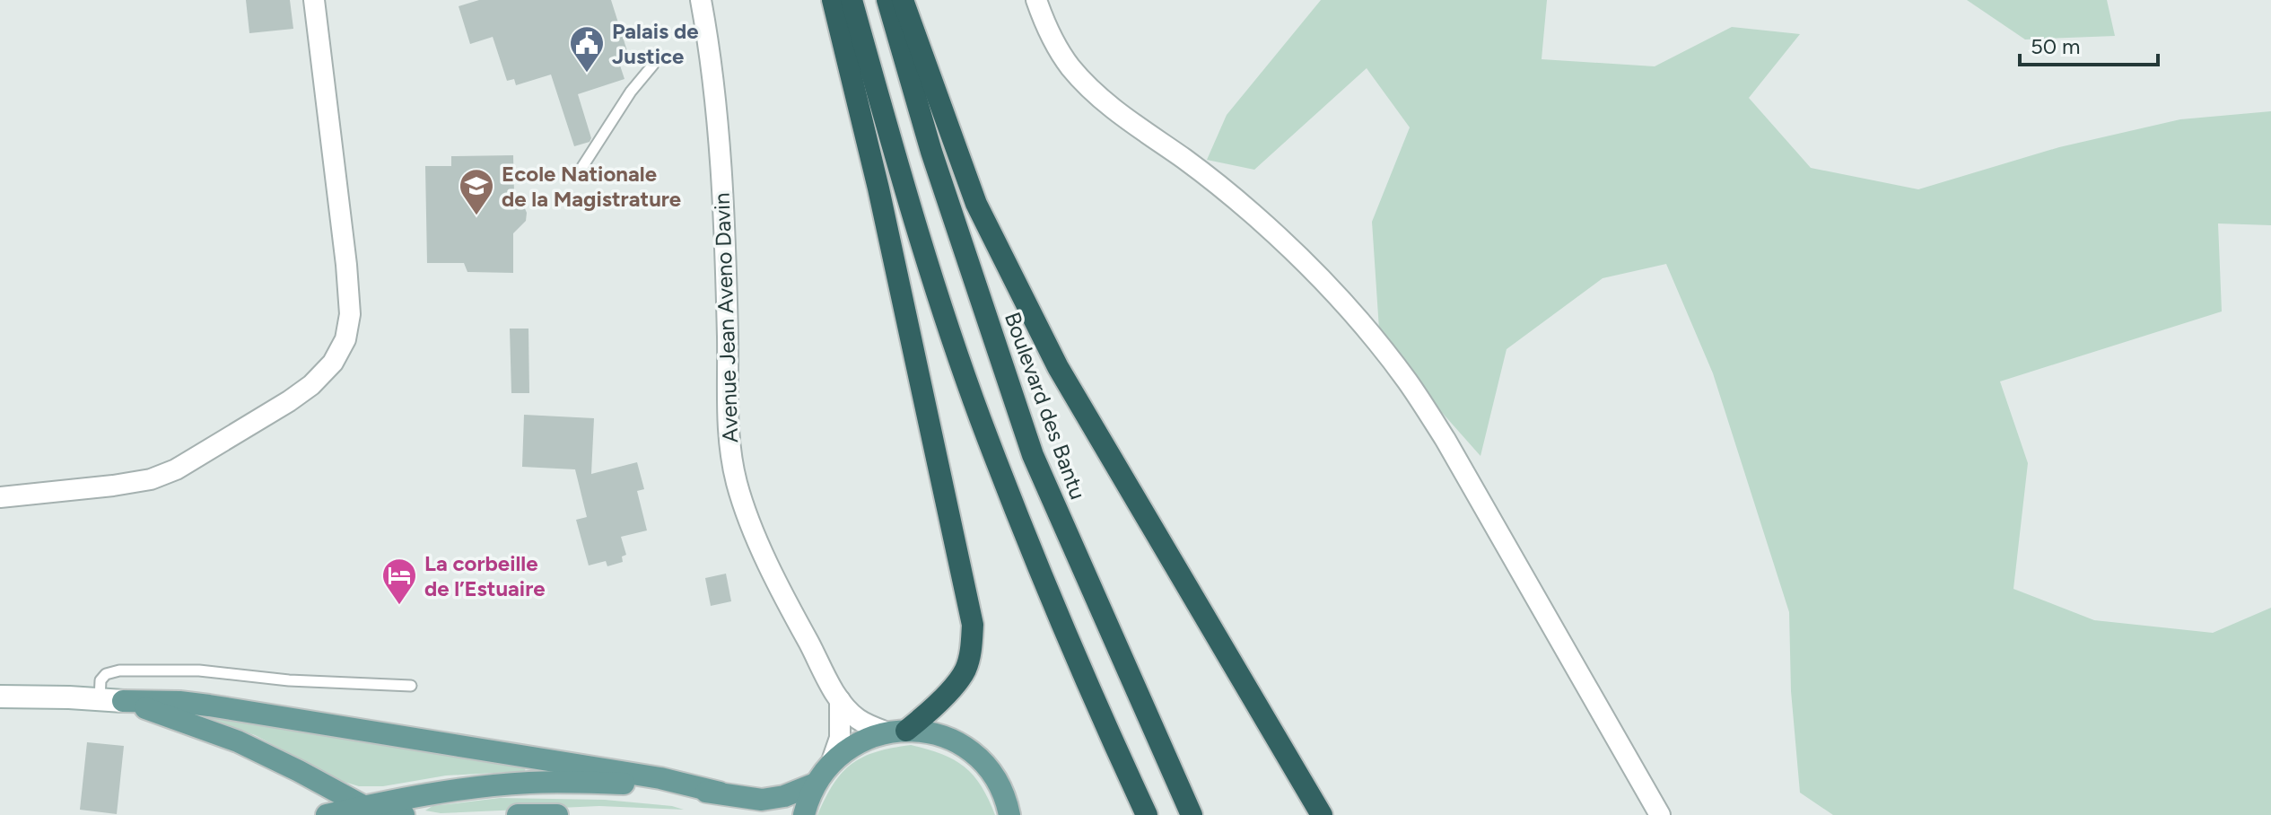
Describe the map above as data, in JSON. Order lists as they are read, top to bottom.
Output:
{
  "streets": {
    "highway": ["Boulevard des Bantu"],
    "street": ["Avenue Jean Aveno Davin"]
  },
  "places": {
    "public building": ["Palais de Justice"],
    "school or university": ["Ecole Nationale de la Magistrature"],
    "hotel": ["La corbeille de l’Estuaire"]
  },
  "scale_bar": "50 m"
}
